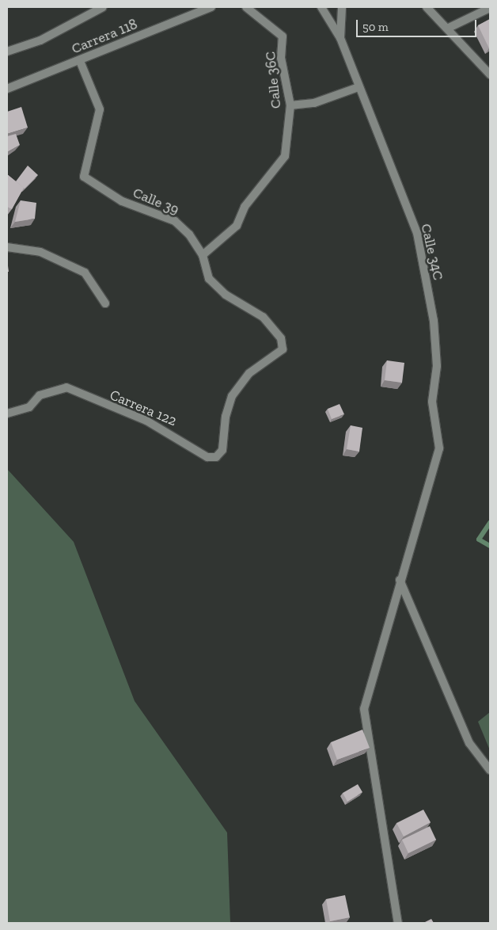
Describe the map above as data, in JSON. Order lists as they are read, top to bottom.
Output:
{
  "streets": {
    "street": [
      "Carrera 118",
      "Calle 36C",
      "Calle 39",
      "Calle 34C",
      "Carrera 122"
    ]
  },
  "crossings": [
    ["Carrera 118", "Calle 39"],
    ["Calle 36C", "Calle 39"],
    ["Calle 39", "Carrera 122"]
  ],
  "scale_bar": "50 m"
}
